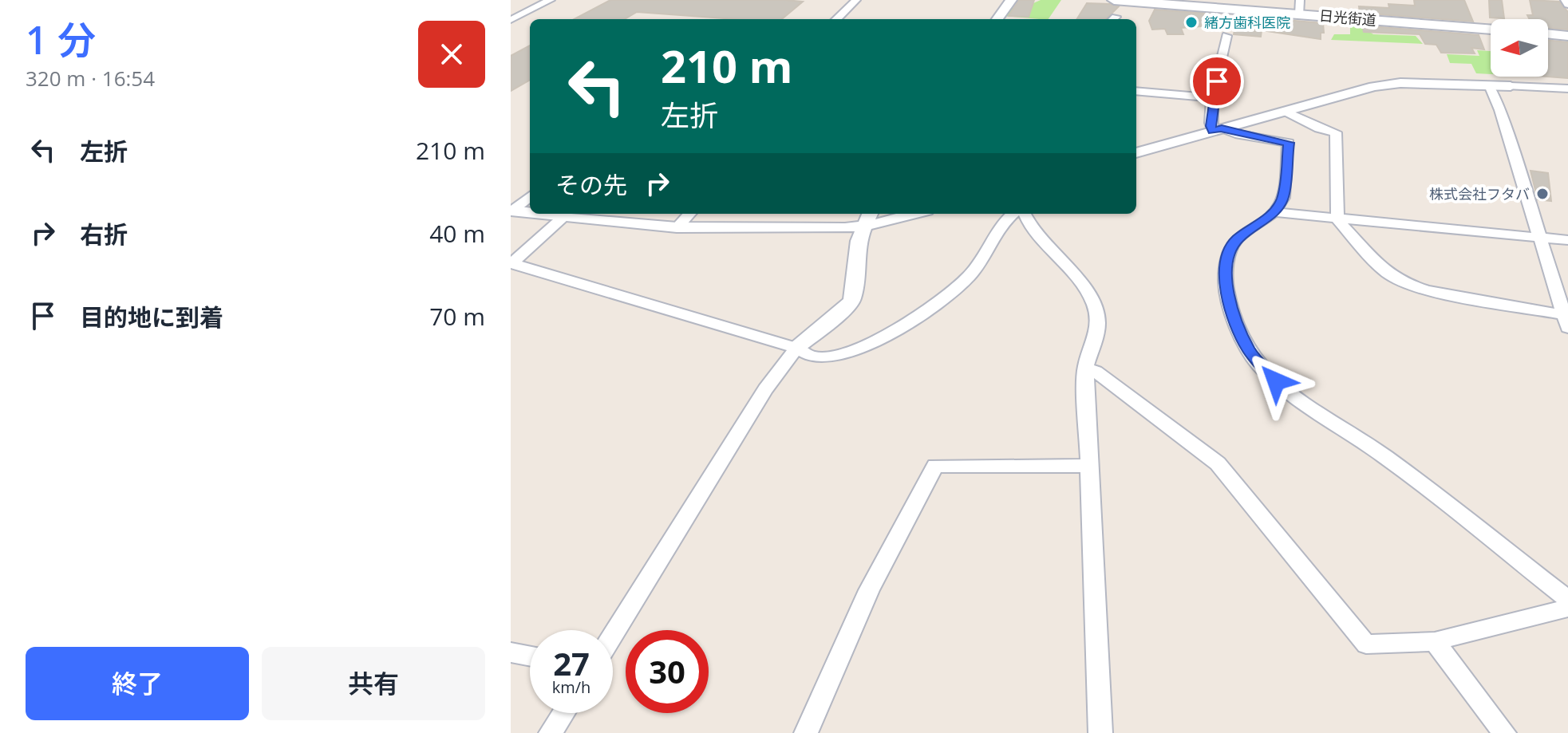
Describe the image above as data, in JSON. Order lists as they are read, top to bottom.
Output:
{
  "streets": {
    "main road": ["日光街道"]
  },
  "places": ["緒方歯科医院", "株式会社フタバ"],
  "north": "left",
  "page": {
    "heading": ["1 分", "320 m · 16:54"],
    "turn": ["210 m", "左折"],
    "list": [
      {
        "name": "左折",
        "value": "210 m"
      },
      {
        "name": "右折",
        "value": "40 m"
      },
      {
        "name": "目的地に到着",
        "value": "70 m"
      }
    ],
    "then": "その先",
    "speed": "27 km/h",
    "limit": "30",
    "buttons": ["終了", "共有"]
  }
}
